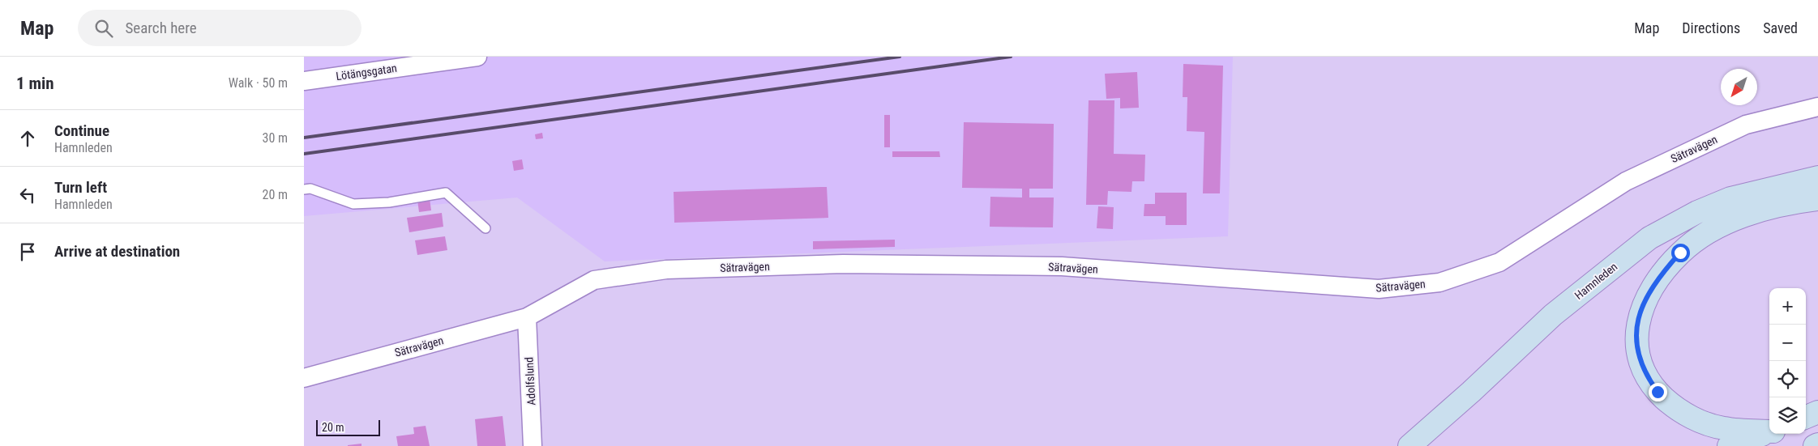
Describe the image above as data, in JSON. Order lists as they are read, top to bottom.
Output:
{
  "streets": {
    "main road": ["Hamnleden"],
    "street": ["Lötängsgatan", "Sätravägen", "Adolfslund"]
  },
  "crossings": [
    ["Sätravägen", "Adolfslund"]
  ],
  "scale_bar": "20 m",
  "north": "bottom left",
  "page": {
    "header": "Map",
    "search": "Search here",
    "nav": ["Map", "Directions", "Saved"],
    "heading": ["1 min", "Walk · 50 m"],
    "list": [
      ["Continue", "Hamnleden", "30 m"],
      ["Turn left", "Hamnleden", "20 m"],
      "Arrive at destination"
    ],
    "map_buttons": ["+", "−"],
    "scale": "20 m"
  }
}
